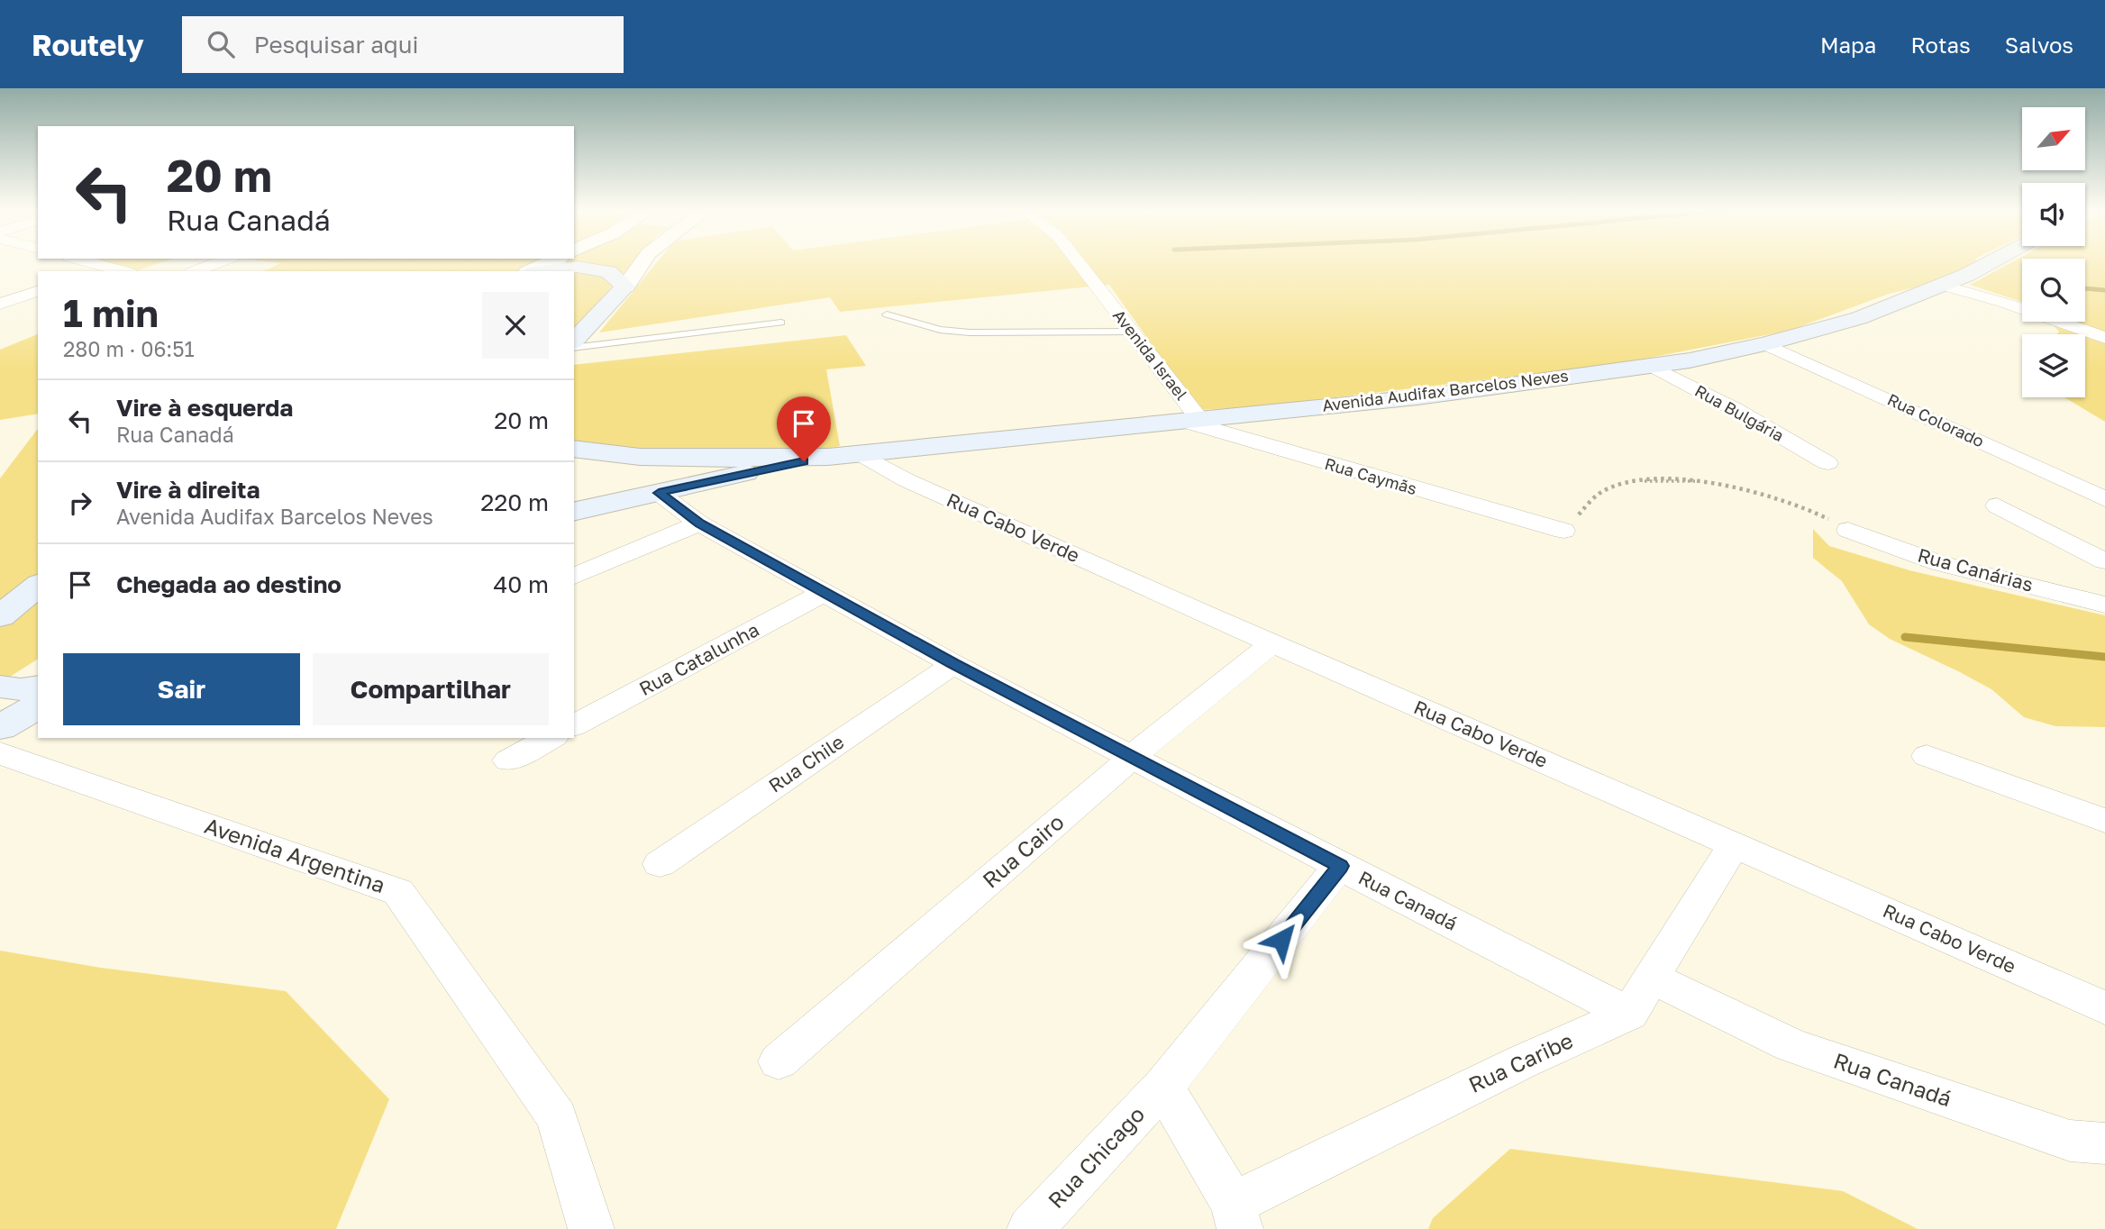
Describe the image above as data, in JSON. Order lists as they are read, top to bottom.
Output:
{
  "streets": {
    "main road": ["Avenida Audifax Barcelos Neves"],
    "street": [
      "Avenida Israel",
      "Rua Bulgária",
      "Rua Colorado",
      "Rua Caymãs",
      "Rua Cabo Verde",
      "Rua Canárias",
      "Rua Catalunha",
      "Rua Chile",
      "Rua Cairo",
      "Avenida Argentina",
      "Rua Canadá",
      "Rua Caribe",
      "Rua Chicago"
    ]
  },
  "crossings": [
    ["Avenida Israel", "Avenida Audifax Barcelos Neves"],
    ["Avenida Israel", "Rua Caymãs"],
    ["Avenida Audifax Barcelos Neves", "Rua Bulgária"],
    ["Avenida Audifax Barcelos Neves", "Rua Colorado"],
    ["Avenida Audifax Barcelos Neves", "Rua Caymãs"],
    ["Avenida Audifax Barcelos Neves", "Rua Cabo Verde"],
    ["Avenida Audifax Barcelos Neves", "Rua Canadá"],
    ["Rua Cabo Verde", "Rua Cairo"],
    ["Rua Catalunha", "Rua Canadá"],
    ["Rua Chile", "Rua Canadá"],
    ["Rua Cairo", "Rua Canadá"],
    ["Rua Canadá", "Rua Caribe"],
    ["Rua Canadá", "Rua Chicago"],
    ["Rua Caribe", "Rua Chicago"]
  ],
  "north": "top right",
  "page": {
    "header": "Routely",
    "search": "Pesquisar aqui",
    "nav": ["Mapa", "Rotas", "Salvos"],
    "turn": ["20 m", "Rua Canadá"],
    "heading": ["1 min", "280 m · 06:51"],
    "list": [
      {
        "name": "Vire à esquerda",
        "note": "Rua Canadá",
        "value": "20 m"
      },
      {
        "name": "Vire à direita",
        "note": "Avenida Audifax Barcelos Neves",
        "value": "220 m"
      },
      {
        "name": "Chegada ao destino",
        "value": "40 m"
      }
    ],
    "buttons": ["Sair", "Compartilhar"]
  }
}
